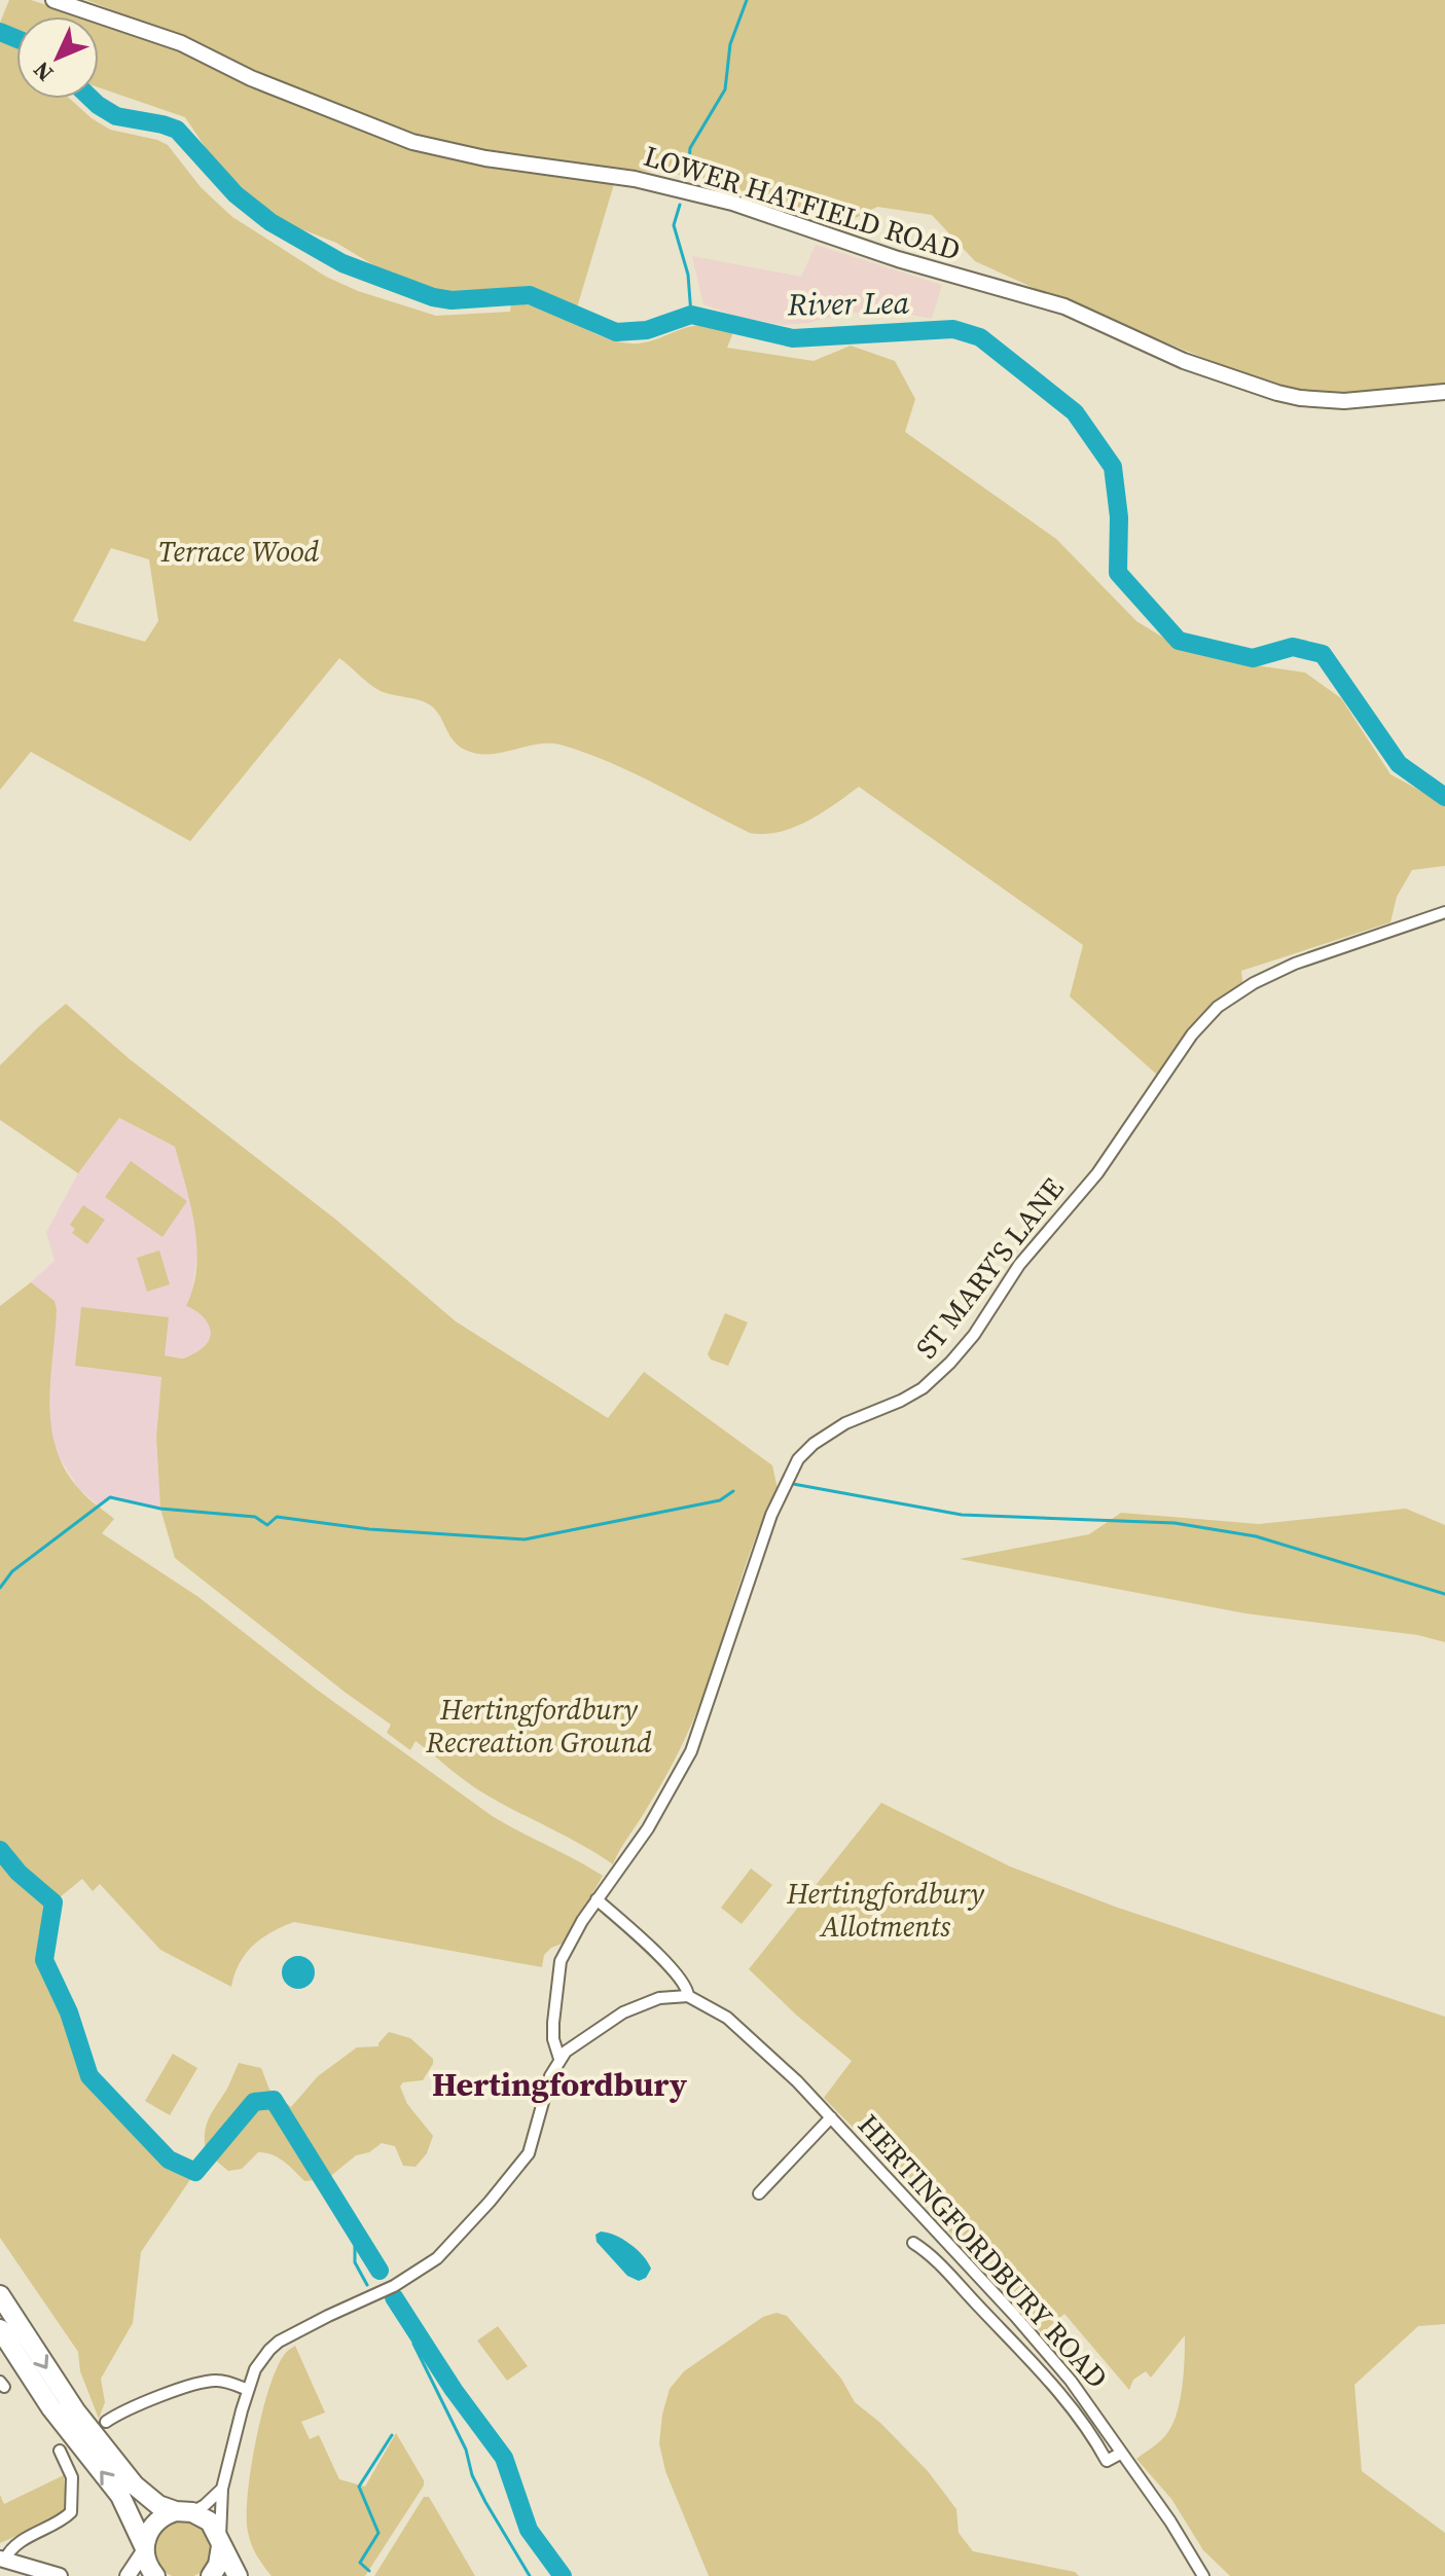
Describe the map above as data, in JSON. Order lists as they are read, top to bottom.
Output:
{
  "streets": {
    "main road": ["LOWER HATFIELD ROAD"],
    "street": ["ST MARY'S LANE", "HERTINGFORDBURY ROAD"]
  },
  "crossings": [
    ["ST MARY'S LANE", "HERTINGFORDBURY ROAD"]
  ],
  "districts": ["Hertingfordbury"],
  "water": ["River Lea"],
  "parks": ["Terrace Wood", "Hertingfordbury Recreation Ground", "Hertingfordbury Allotments"],
  "north": "bottom left"
}
